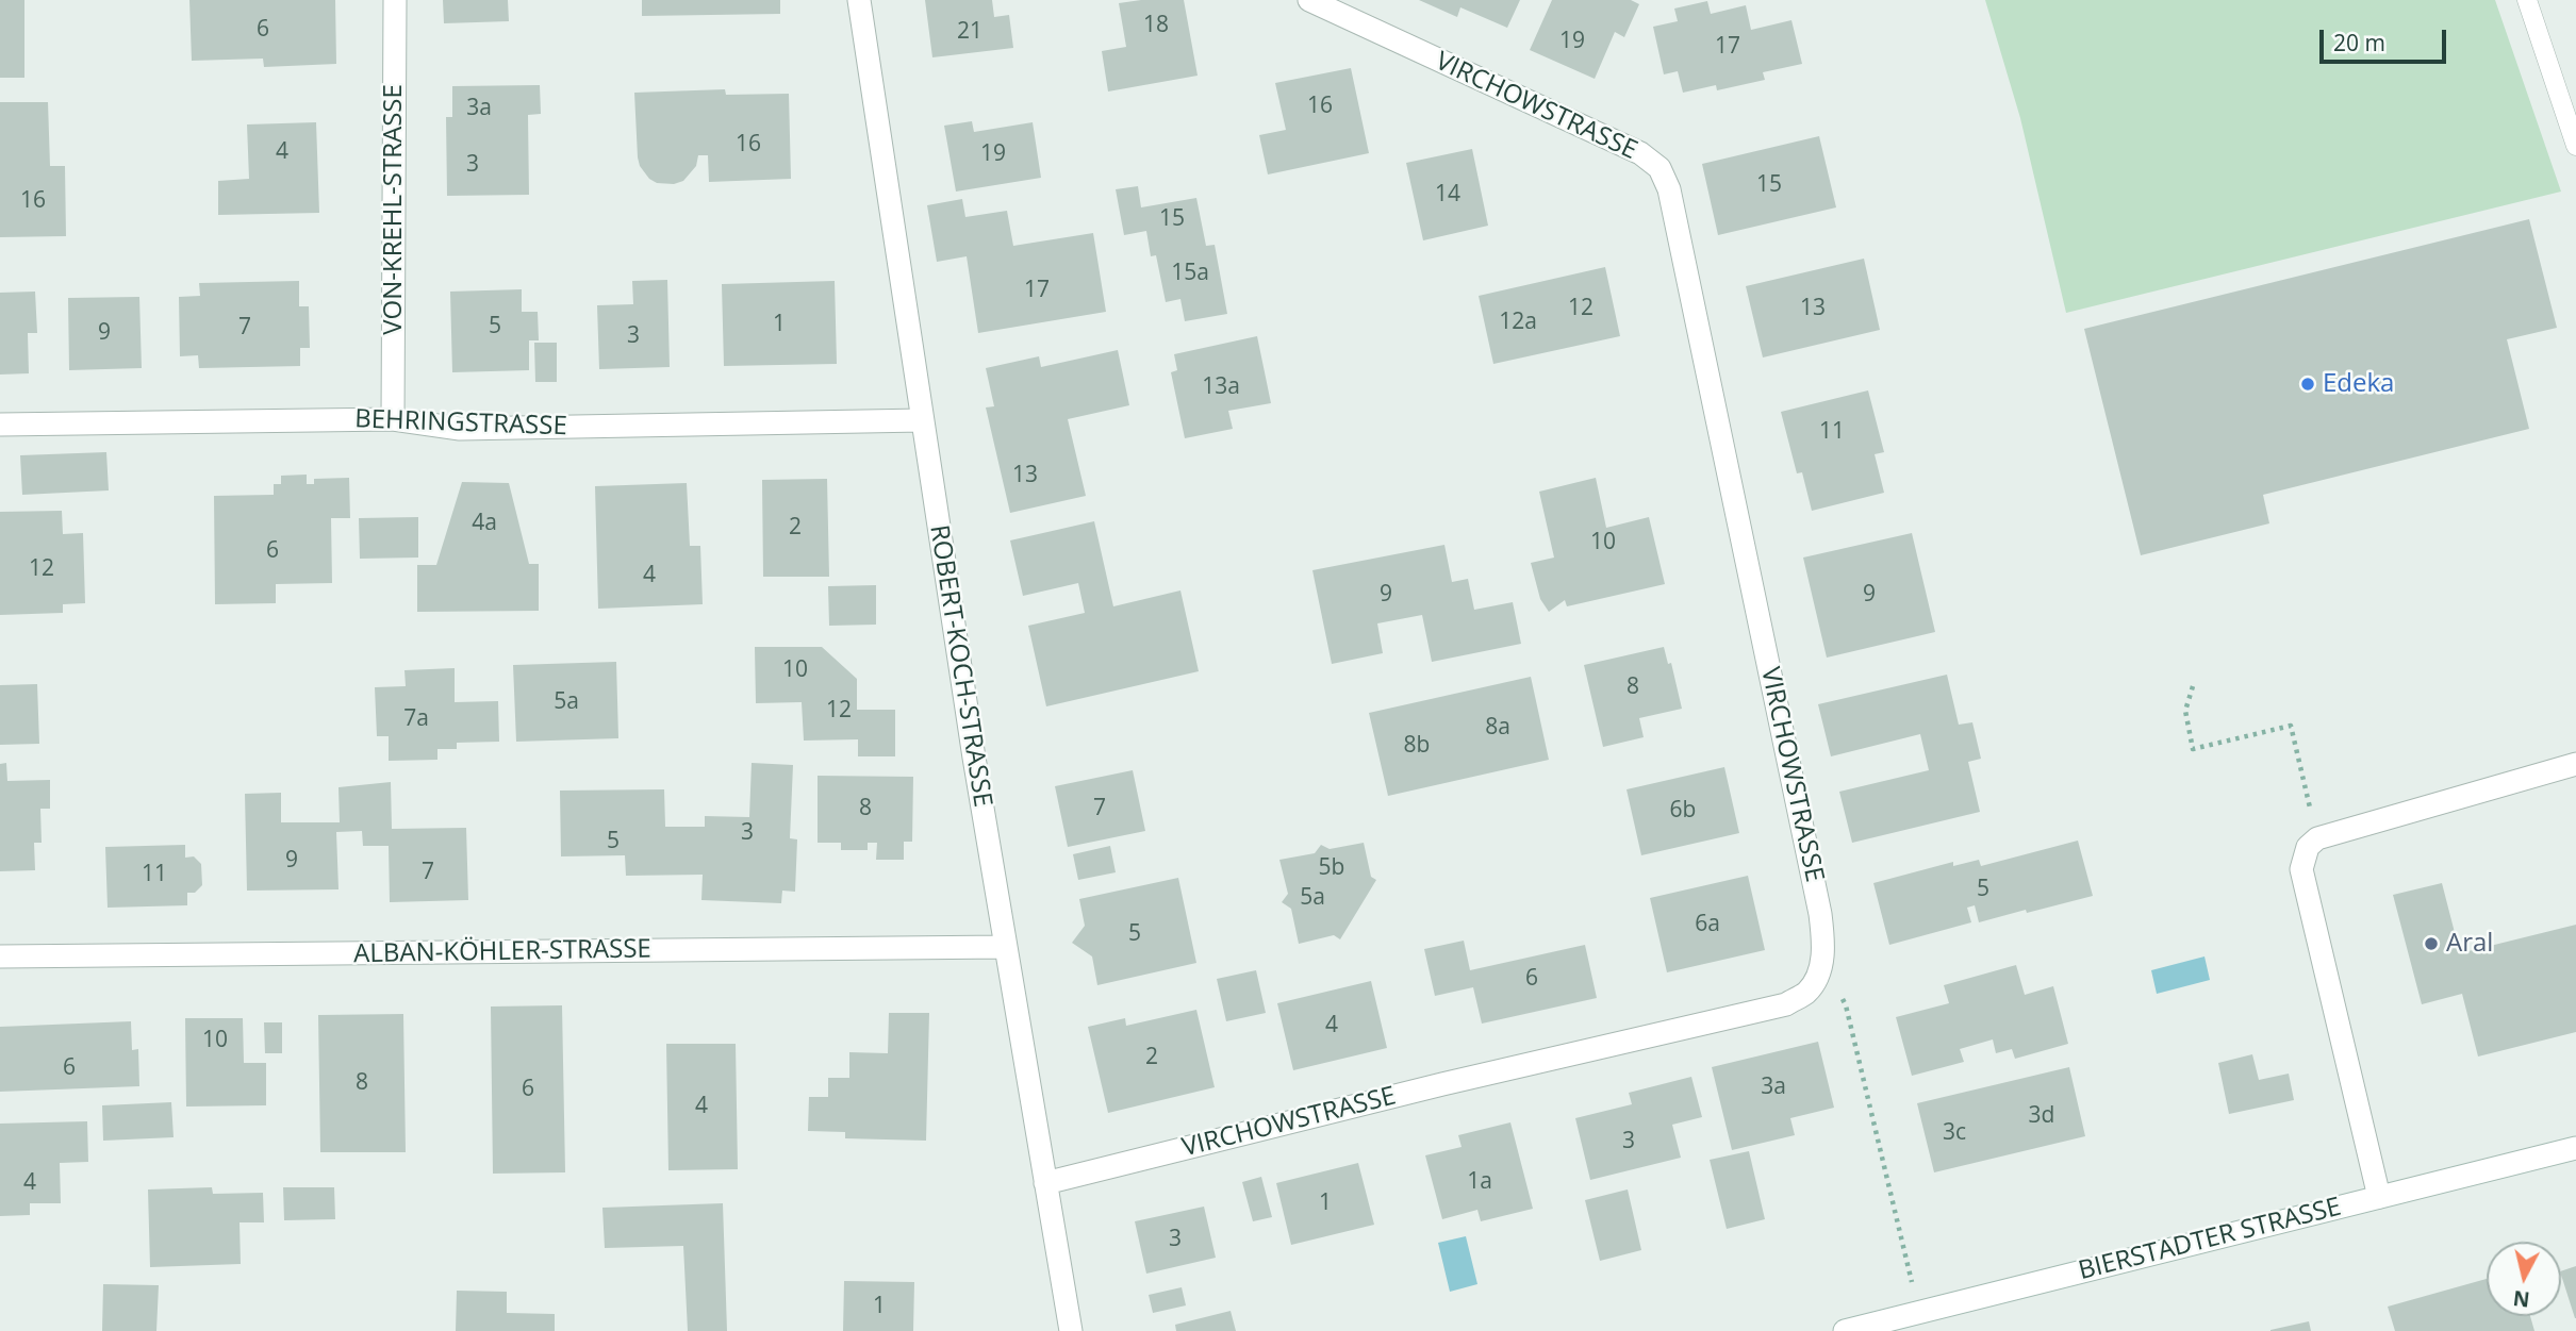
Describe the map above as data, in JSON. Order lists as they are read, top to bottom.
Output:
{
  "streets": {
    "street": [
      "VIRCHOWSTRASSE",
      "VON-KREHL-STRASSE",
      "BEHRINGSTRASSE",
      "ROBERT-KOCH-STRASSE",
      "ALBAN-KÖHLER-STRASSE",
      "BIERSTADTER STRASSE"
    ]
  },
  "crossings": [
    ["VIRCHOWSTRASSE", "ROBERT-KOCH-STRASSE"],
    ["VON-KREHL-STRASSE", "BEHRINGSTRASSE"],
    ["BEHRINGSTRASSE", "ROBERT-KOCH-STRASSE"],
    ["ROBERT-KOCH-STRASSE", "ALBAN-KÖHLER-STRASSE"]
  ],
  "places": ["Edeka", "Aral"],
  "house_numbers": [
    "18",
    "6",
    "21",
    "19",
    "17",
    "16",
    "3a",
    "16",
    "4",
    "19",
    "3",
    "15",
    "14",
    "16",
    "15",
    "15a",
    "17",
    "12",
    "13",
    "12a",
    "1",
    "5",
    "7",
    "9",
    "3",
    "13a",
    "11",
    "13",
    "4a",
    "2",
    "10",
    "6",
    "12",
    "4",
    "9",
    "9",
    "10",
    "8",
    "5a",
    "12",
    "7a",
    "8a",
    "8b",
    "8",
    "7",
    "6b",
    "3",
    "5",
    "9",
    "5b",
    "7",
    "11",
    "5",
    "5a",
    "6a",
    "5",
    "6",
    "4",
    "10",
    "2",
    "6",
    "8",
    "3a",
    "6",
    "4",
    "3d",
    "3c",
    "3",
    "1a",
    "4",
    "1",
    "3",
    "1"
  ],
  "scale_bar": "20 m",
  "north": "bottom"
}
